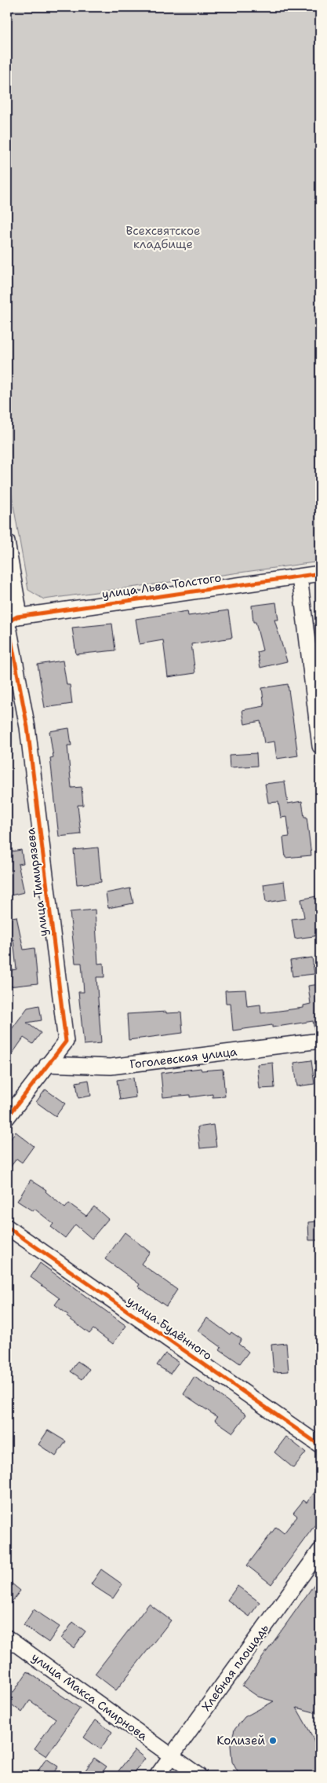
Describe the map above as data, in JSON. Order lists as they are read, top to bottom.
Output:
{
  "streets": {
    "street": [
      "улица Льва Толстого",
      "улица Тимирязева",
      "Гоголевская улица",
      "улица Будённого",
      "Хлебная площадь",
      "улица Макса Смирнова"
    ]
  },
  "crossings": [
    ["улица Льва Толстого", "улица Тимирязева"],
    ["улица Тимирязева", "Гоголевская улица"],
    ["Хлебная площадь", "улица Макса Смирнова"]
  ],
  "parks": ["Всехсвятское кладбище"],
  "places": ["Колизей"]
}
